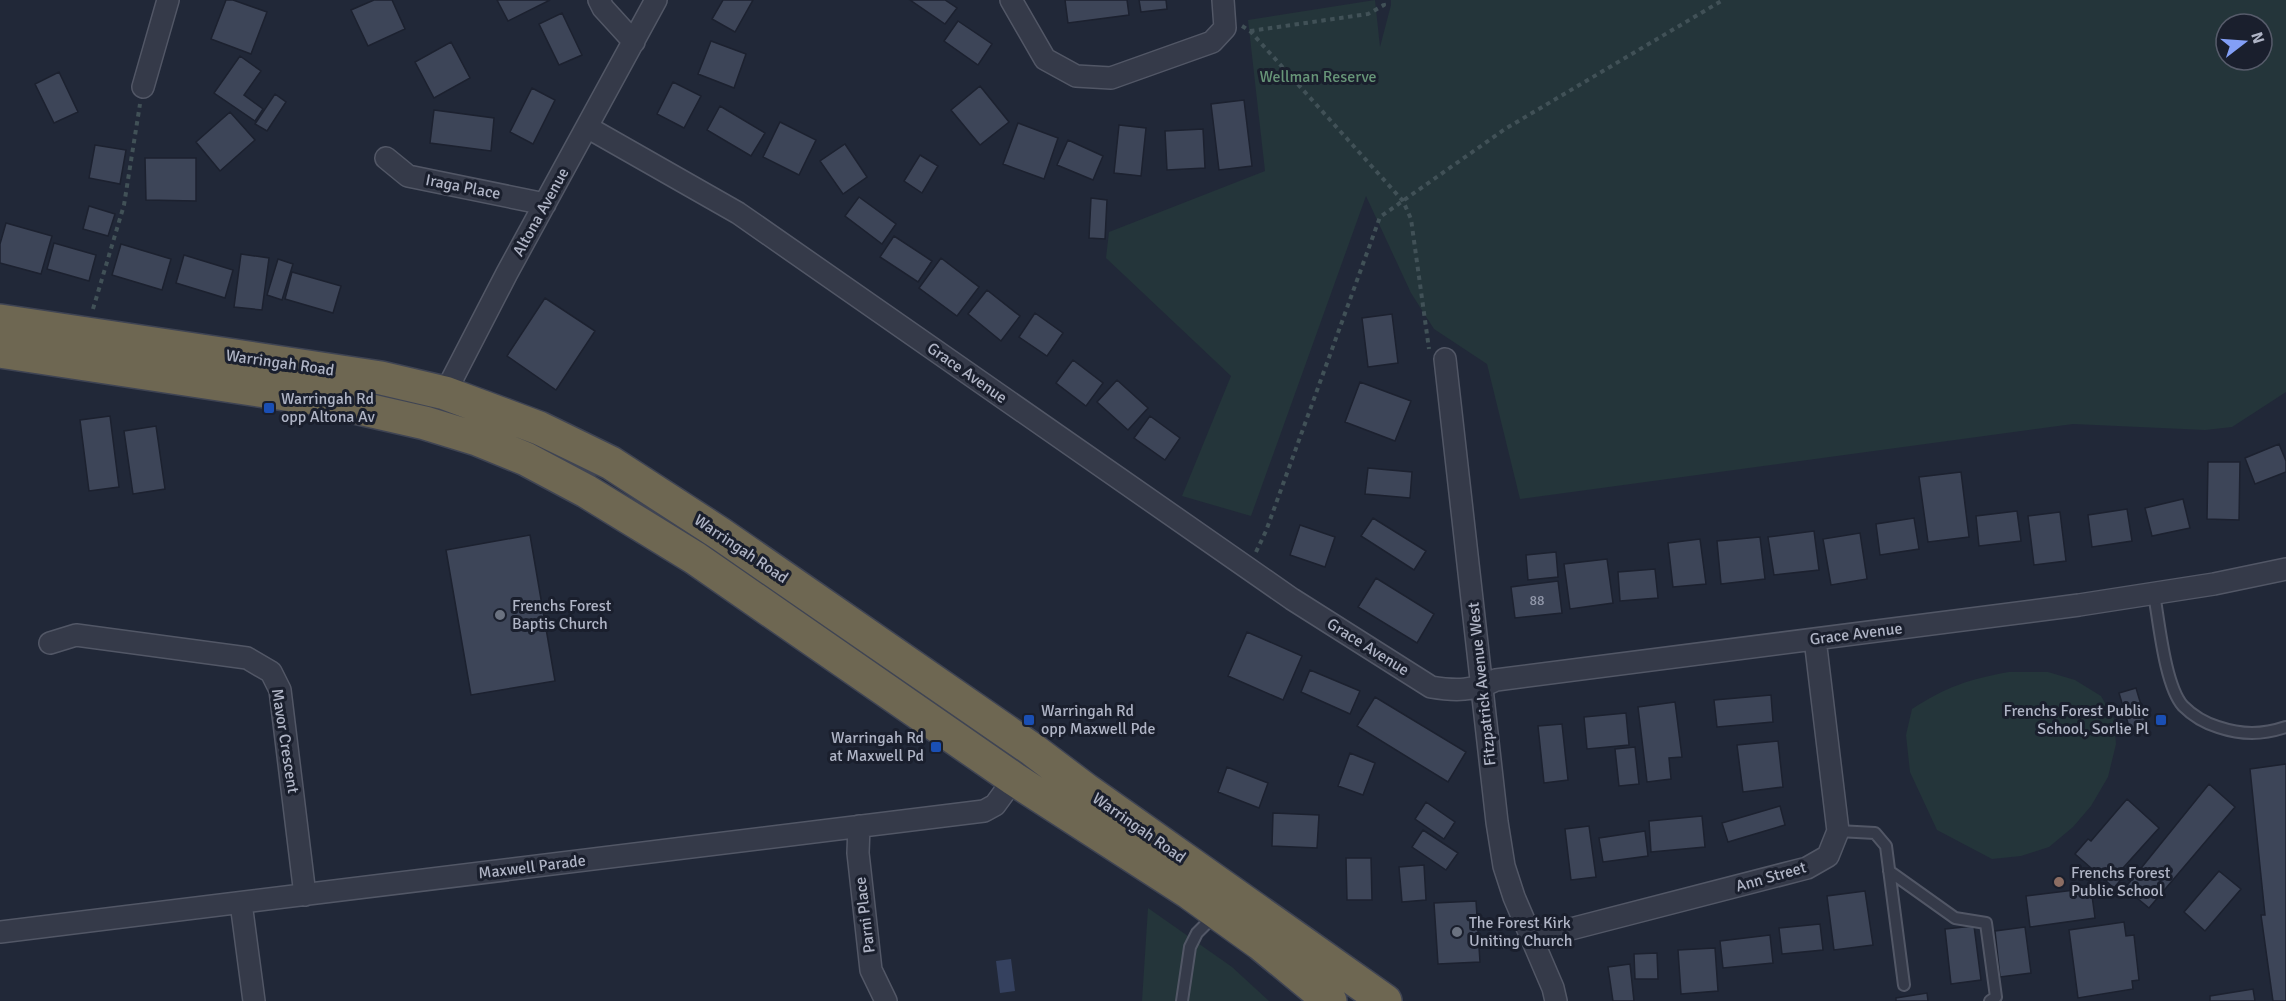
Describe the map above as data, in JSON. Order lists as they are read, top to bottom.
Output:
{
  "streets": {
    "highway": ["Altona Avenue", "Warringah Road", "Maxwell Parade"],
    "street": [
      "Iraga Place",
      "Grace Avenue",
      "Fitzpatrick Avenue West",
      "Mavor Crescent",
      "Ann Street",
      "Parni Place"
    ]
  },
  "crossings": [
    ["Iraga Place", "Altona Avenue"],
    ["Altona Avenue", "Warringah Road"],
    ["Altona Avenue", "Grace Avenue"],
    ["Warringah Road", "Maxwell Parade"],
    ["Grace Avenue", "Fitzpatrick Avenue West"],
    ["Fitzpatrick Avenue West", "Ann Street"],
    ["Mavor Crescent", "Maxwell Parade"],
    ["Maxwell Parade", "Parni Place"]
  ],
  "parks": ["Wellman Reserve"],
  "places": {
    "transit": [
      "Warringah Rd opp Altona Av",
      "Warringah Rd opp Maxwell Pde",
      "Frenchs Forest Public School, Sorlie Pl",
      "Warringah Rd at Maxwell Pd"
    ],
    "other": ["Frenchs Forest Baptis Church", "Frenchs Forest Public School", "The Forest Kirk Uniting Church"]
  },
  "house_numbers": ["88"],
  "north": "right"
}
